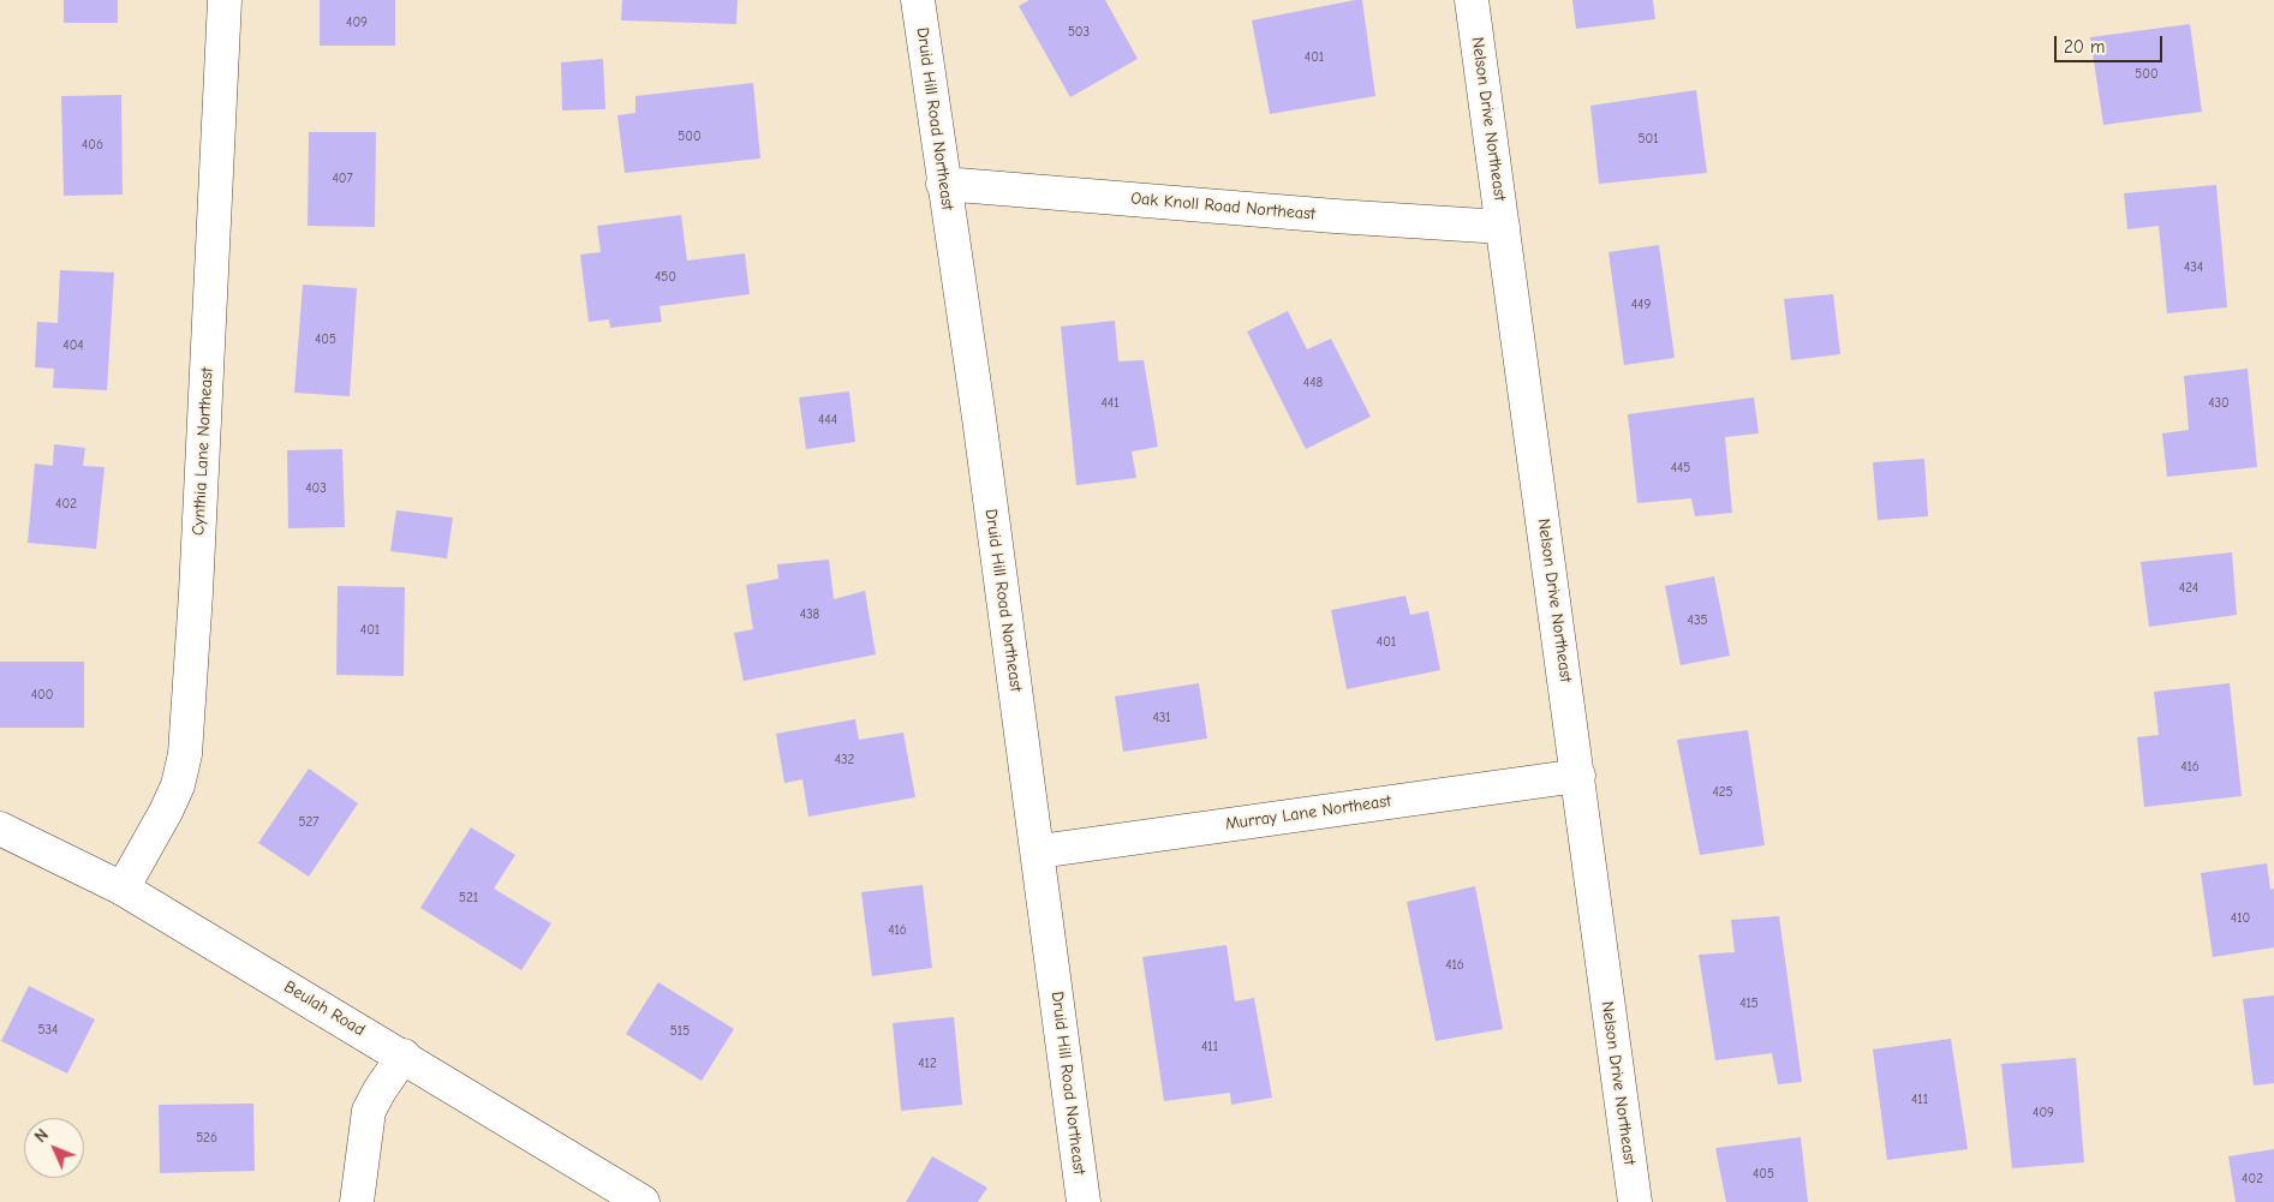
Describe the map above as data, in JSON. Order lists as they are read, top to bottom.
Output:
{
  "streets": {
    "street": [
      "Druid Hill Road Northeast",
      "Nelson Drive Northeast",
      "Oak Knoll Road Northeast",
      "Cynthia Lane Northeast",
      "Murray Lane Northeast",
      "Beulah Road"
    ]
  },
  "crossings": [
    ["Druid Hill Road Northeast", "Oak Knoll Road Northeast"],
    ["Druid Hill Road Northeast", "Murray Lane Northeast"],
    ["Nelson Drive Northeast", "Oak Knoll Road Northeast"],
    ["Nelson Drive Northeast", "Murray Lane Northeast"],
    ["Cynthia Lane Northeast", "Beulah Road"]
  ],
  "house_numbers": [
    "409",
    "503",
    "401",
    "500",
    "500",
    "501",
    "406",
    "407",
    "434",
    "450",
    "449",
    "405",
    "404",
    "448",
    "441",
    "430",
    "444",
    "445",
    "403",
    "402",
    "424",
    "438",
    "435",
    "401",
    "401",
    "400",
    "431",
    "432",
    "416",
    "425",
    "527",
    "521",
    "410",
    "416",
    "416",
    "415",
    "534",
    "515",
    "411",
    "412",
    "411",
    "409",
    "526",
    "405",
    "402"
  ],
  "scale_bar": "20 m",
  "north": "top left"
}
